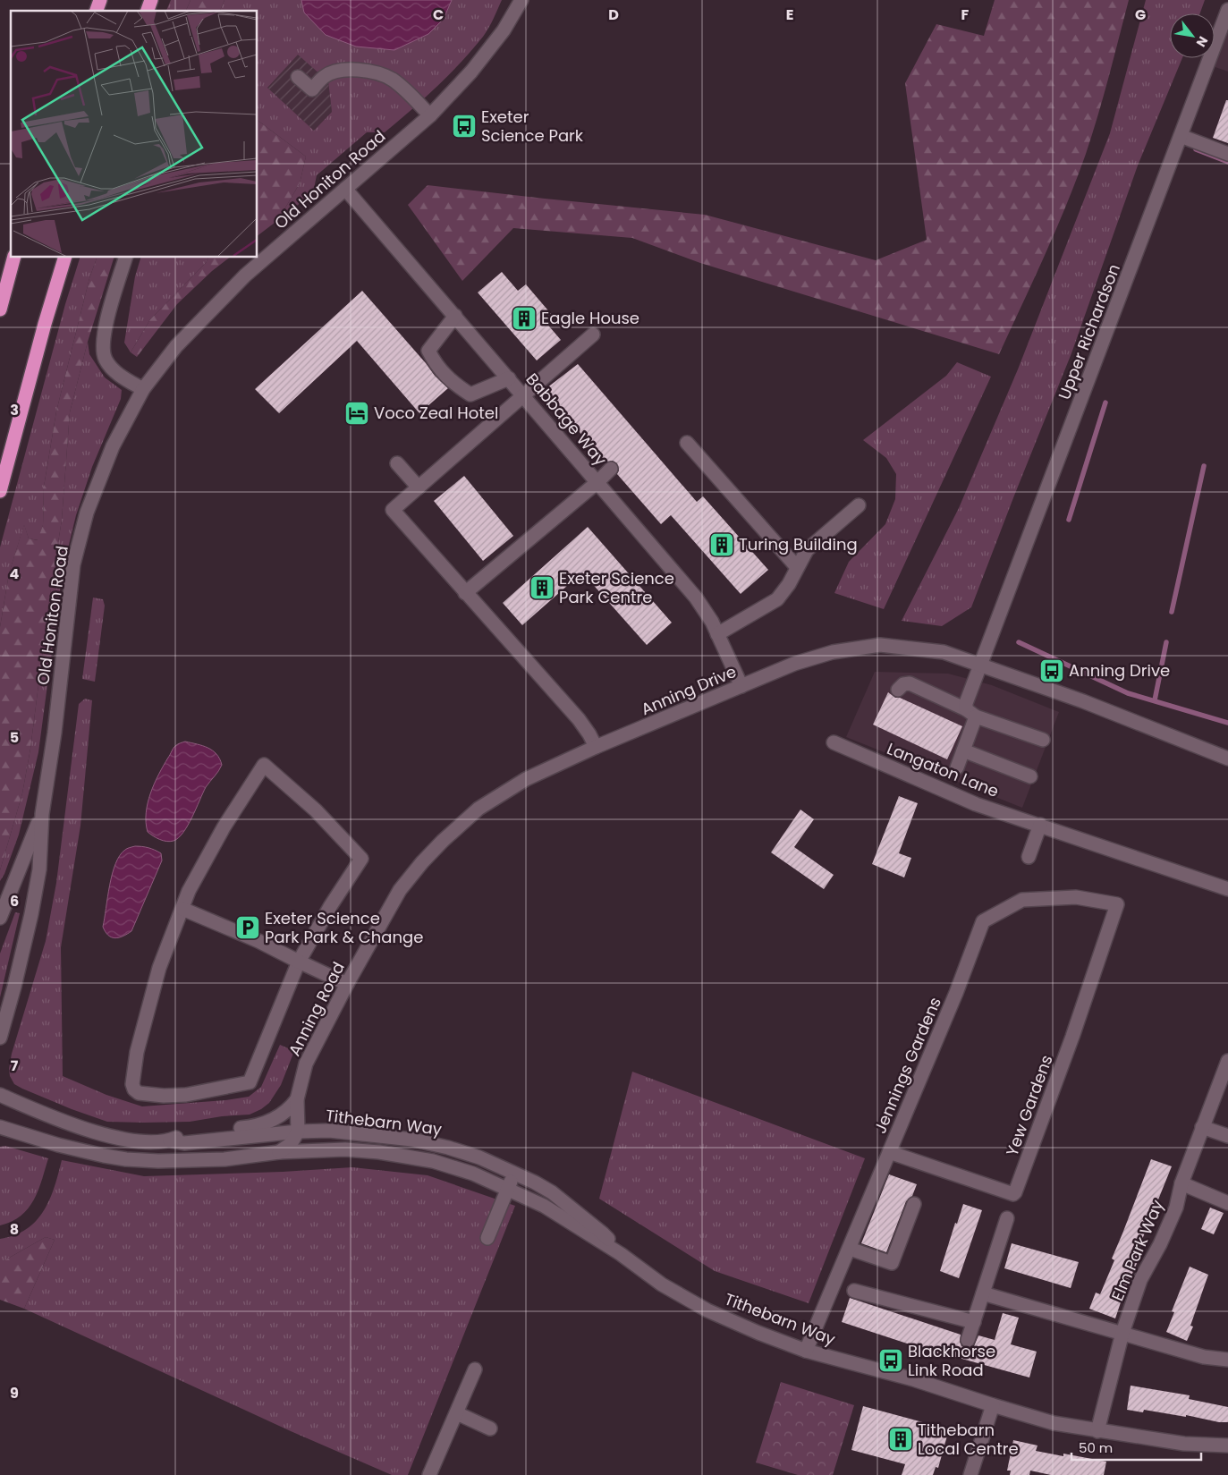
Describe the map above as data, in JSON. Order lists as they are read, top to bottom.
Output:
{
  "streets": {
    "street": [
      "Old Honiton Road",
      "Upper Richardson",
      "Babbage Way",
      "Anning Drive",
      "Langaton Lane",
      "Anning Road",
      "Jennings Gardens",
      "Yew Gardens",
      "Tithebarn Way",
      "Elm Park Way"
    ]
  },
  "crossings": [
    ["Old Honiton Road", "Babbage Way"],
    ["Upper Richardson", "Anning Drive"],
    ["Babbage Way", "Anning Drive"],
    ["Anning Drive", "Anning Road"],
    ["Anning Road", "Tithebarn Way"],
    ["Jennings Gardens", "Yew Gardens"],
    ["Jennings Gardens", "Tithebarn Way"],
    ["Tithebarn Way", "Elm Park Way"]
  ],
  "places": {
    "bus stop": ["Exeter Science Park", "Anning Drive", "Blackhorse Link Road"],
    "building": [
      "Eagle House",
      "Turing Building",
      "Exeter Science Park Centre",
      "Tithebarn Local Centre"
    ],
    "hotel": ["Voco Zeal Hotel"],
    "parking": ["Exeter Science Park Park & Change"]
  },
  "scale_bar": "50 m",
  "north": "bottom right",
  "grid": {
    "columns": [
      "C",
      "D",
      "E",
      "F",
      "G"
    ],
    "rows": [
      "3",
      "4",
      "5",
      "6",
      "7",
      "8",
      "9"
    ]
  }
}
